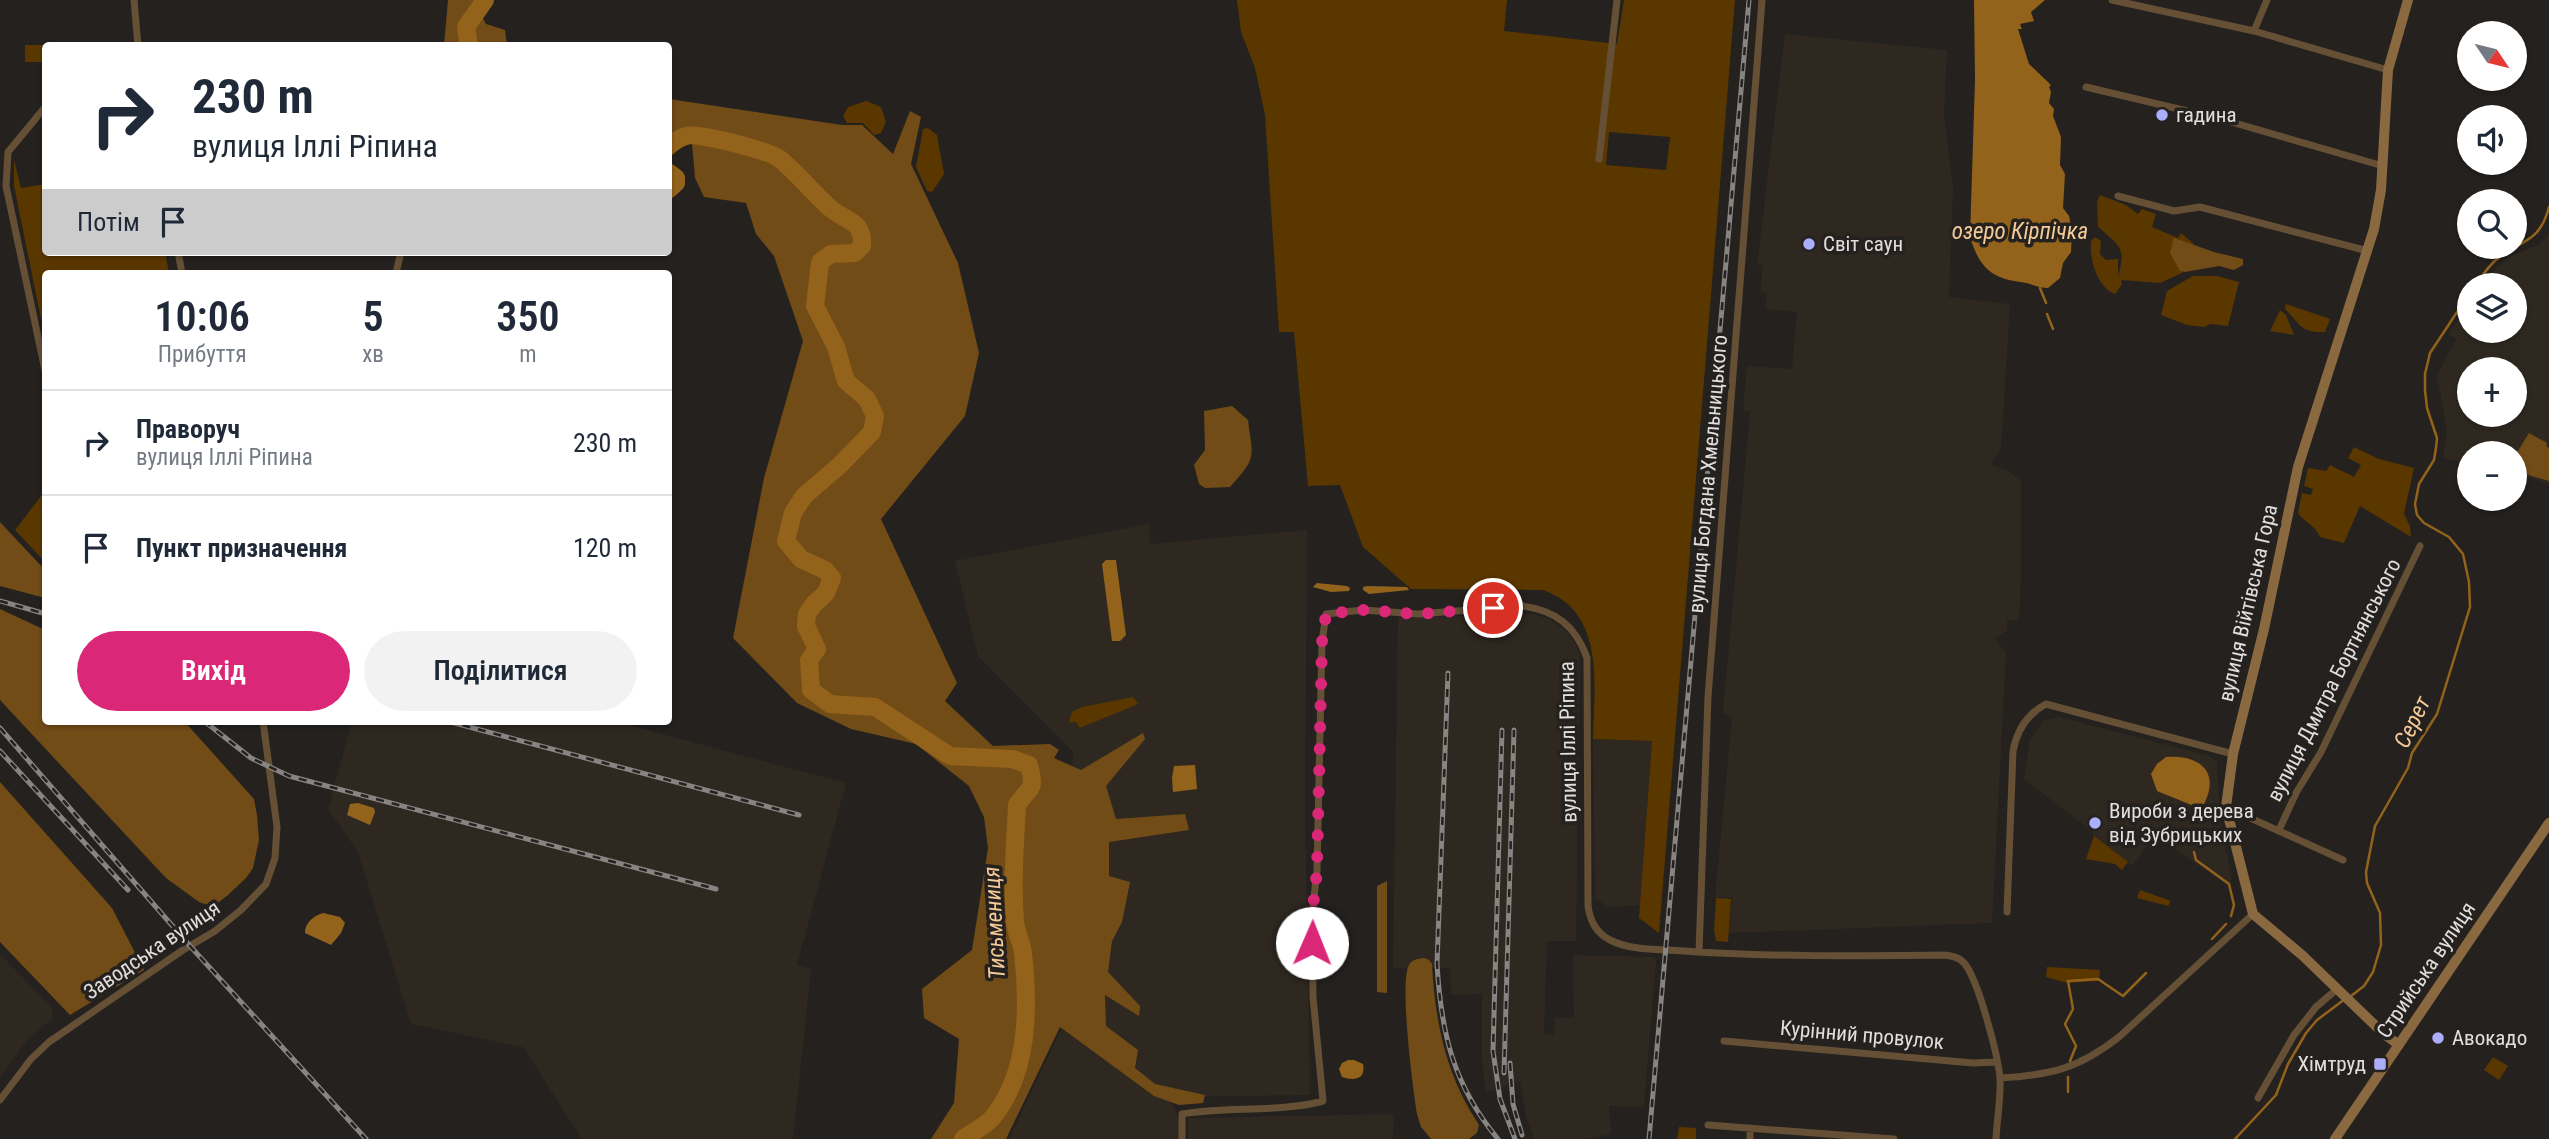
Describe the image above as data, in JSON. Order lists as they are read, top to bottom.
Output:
{
  "streets": {
    "street": [
      "вулиця Богдана Хмельницького",
      "вулиця Війтівська Гора",
      "вулиця Дмитра Бортнянського",
      "вулиця Іллі Ріпина",
      "Заводська вулиця",
      "Стрийська вулиця",
      "Курінний провулок"
    ]
  },
  "crossings": [
    ["вулиця Богдана Хмельницького", "вулиця Іллі Ріпина"],
    ["вулиця Війтівська Гора", "вулиця Дмитра Бортнянського"],
    ["вулиця Іллі Ріпина", "Курінний провулок"]
  ],
  "water": ["озеро Кірпічка", "Серет", "Тисьмениця"],
  "places": {
    "other": [
      "гадина",
      "Світ саун",
      "Вироби з дерева від Зубрицьких",
      "Авокадо"
    ],
    "transit": ["Хімтруд"]
  },
  "north": "bottom right",
  "page": {
    "map_buttons": ["+", "−"],
    "turn": ["230 m", "вулиця Іллі Ріпина"],
    "then": "Потім",
    "eta": [
      "10:06",
      "Прибуття",
      "5",
      "хв",
      "350",
      "m"
    ],
    "list": [
      {
        "name": "Праворуч",
        "note": "вулиця Іллі Ріпина",
        "value": "230 m"
      },
      {
        "name": "Пункт призначення",
        "value": "120 m"
      }
    ],
    "buttons": ["Вихід", "Поділитися"]
  }
}
